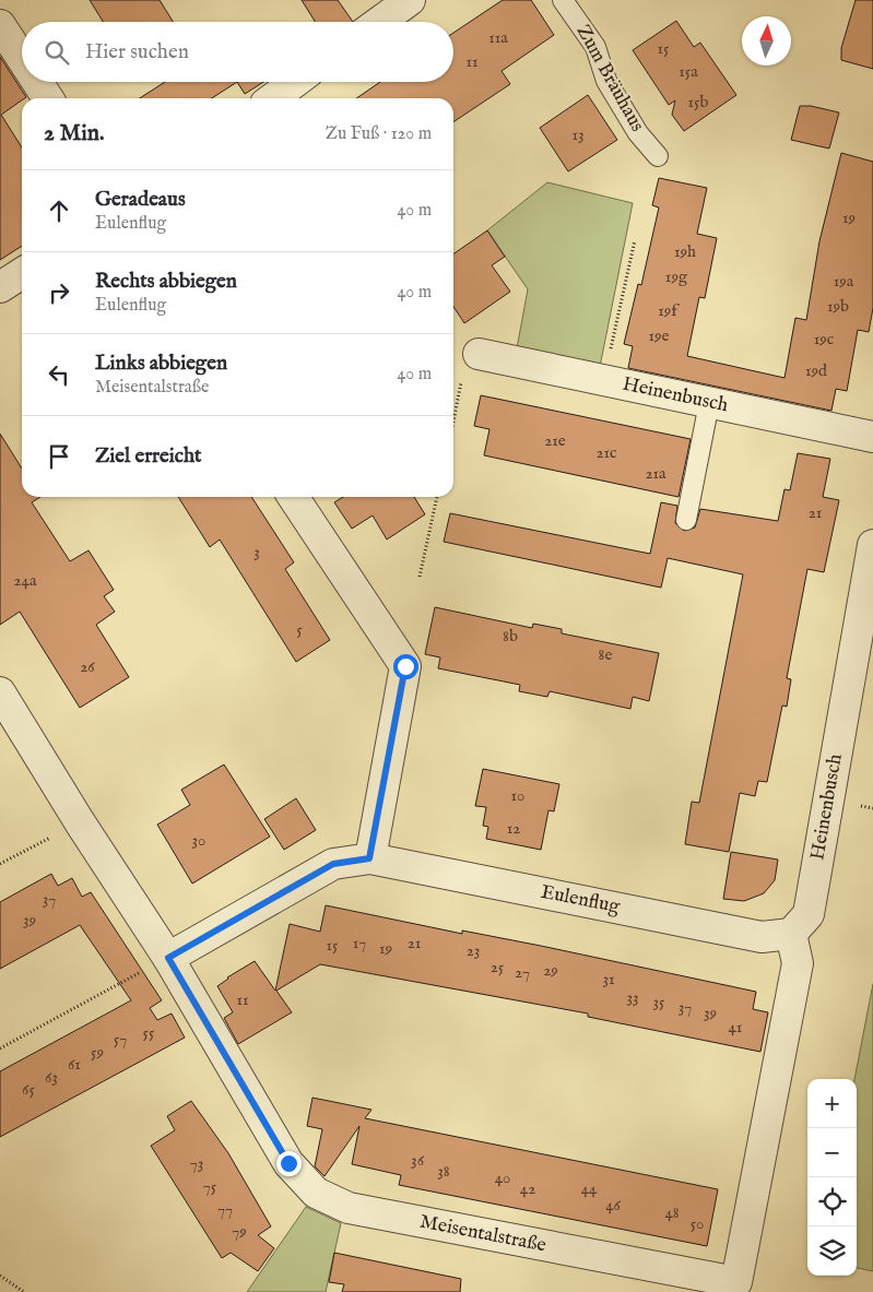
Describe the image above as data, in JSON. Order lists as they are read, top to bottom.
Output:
{
  "streets": {
    "street": ["Heinenbusch", "Eulenflug", "Meisentalstraße"],
    "lane": ["Zum Bräuhaus"]
  },
  "crossings": [
    ["Heinenbusch", "Eulenflug"],
    ["Heinenbusch", "Meisentalstraße"],
    ["Eulenflug", "Meisentalstraße"]
  ],
  "house_numbers": [
    "11a",
    "15",
    "11",
    "15a",
    "15b",
    "13",
    "19",
    "19h",
    "19g",
    "19a",
    "19b",
    "19f",
    "19e",
    "19c",
    "19d",
    "21e",
    "21c",
    "21a",
    "21",
    "3",
    "24a",
    "5",
    "8b",
    "8e",
    "26",
    "10",
    "12",
    "30",
    "37",
    "39",
    "17",
    "21",
    "15",
    "19",
    "23",
    "25",
    "29",
    "27",
    "31",
    "33",
    "11",
    "35",
    "37",
    "39",
    "41",
    "55",
    "57",
    "59",
    "61",
    "63",
    "65",
    "36",
    "73",
    "38",
    "40",
    "75",
    "42",
    "44",
    "46",
    "77",
    "48",
    "50",
    "79"
  ],
  "north": "top",
  "page": {
    "search": "Hier suchen",
    "heading": ["2 Min.", "Zu Fuß · 120 m"],
    "list": [
      ["Geradeaus", "Eulenflug", "40 m"],
      ["Rechts abbiegen", "Eulenflug", "40 m"],
      ["Links abbiegen", "Meisentalstraße", "40 m"],
      "Ziel erreicht"
    ],
    "map_buttons": ["+", "−"]
  }
}
